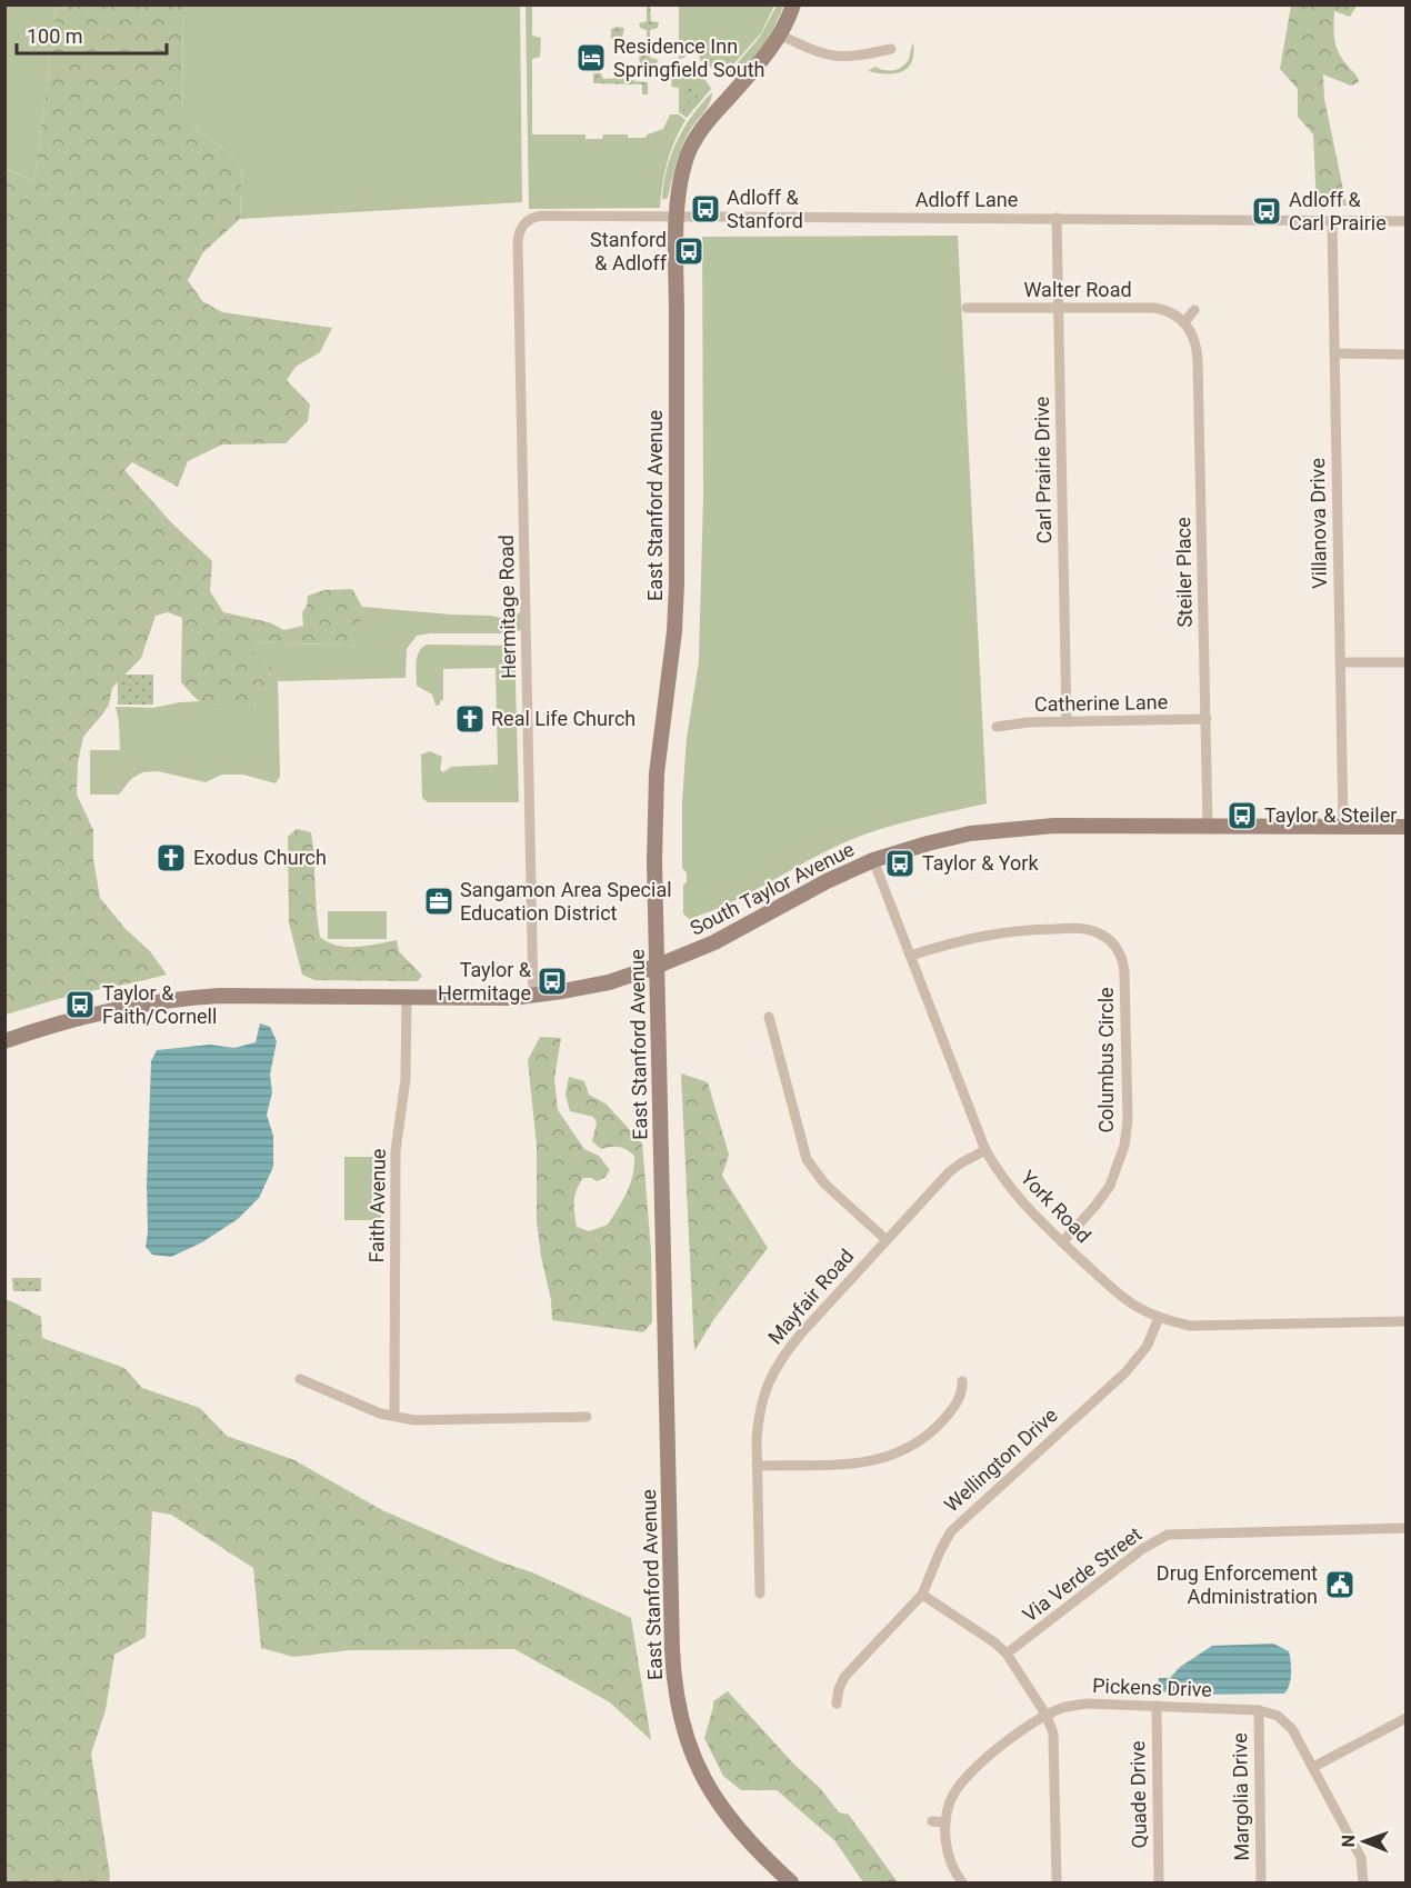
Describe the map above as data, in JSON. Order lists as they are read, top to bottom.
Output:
{
  "streets": {
    "main road": ["East Stanford Avenue", "South Taylor Avenue"],
    "street": [
      "Adloff Lane",
      "Walter Road",
      "Carl Prairie Drive",
      "Villanova Drive",
      "Steiler Place",
      "Hermitage Road",
      "Catherine Lane",
      "Columbus Circle",
      "Faith Avenue",
      "York Road",
      "Mayfair Road",
      "Wellington Drive",
      "Via Verde Street",
      "Pickens Drive",
      "Quade Drive",
      "Margolia Drive"
    ]
  },
  "crossings": [
    ["Adloff Lane", "Carl Prairie Drive"],
    ["Adloff Lane", "East Stanford Avenue"],
    ["Adloff Lane", "Villanova Drive"],
    ["Adloff Lane", "Hermitage Road"],
    ["Walter Road", "Carl Prairie Drive"],
    ["Walter Road", "Steiler Place"],
    ["Carl Prairie Drive", "Catherine Lane"],
    ["East Stanford Avenue", "South Taylor Avenue"],
    ["Villanova Drive", "South Taylor Avenue"],
    ["Steiler Place", "Catherine Lane"],
    ["Steiler Place", "South Taylor Avenue"],
    ["Hermitage Road", "South Taylor Avenue"],
    ["South Taylor Avenue", "Faith Avenue"],
    ["South Taylor Avenue", "York Road"],
    ["Columbus Circle", "York Road"],
    ["York Road", "Mayfair Road"],
    ["York Road", "Wellington Drive"],
    ["Pickens Drive", "Quade Drive"],
    ["Pickens Drive", "Margolia Drive"]
  ],
  "places": {
    "hotel": ["Residence Inn Springfield South"],
    "bus stop": [
      "Adloff & Stanford",
      "Adloff & Carl Prairie",
      "Stanford & Adloff",
      "Taylor & Steiler",
      "Taylor & York",
      "Taylor & Hermitage",
      "Taylor & Faith/Cornell"
    ],
    "church": ["Real Life Church", "Exodus Church"],
    "office": ["Sangamon Area Special Education District"],
    "public building": ["Drug Enforcement Administration"]
  },
  "scale_bar": "100 m",
  "north": "left"
}
